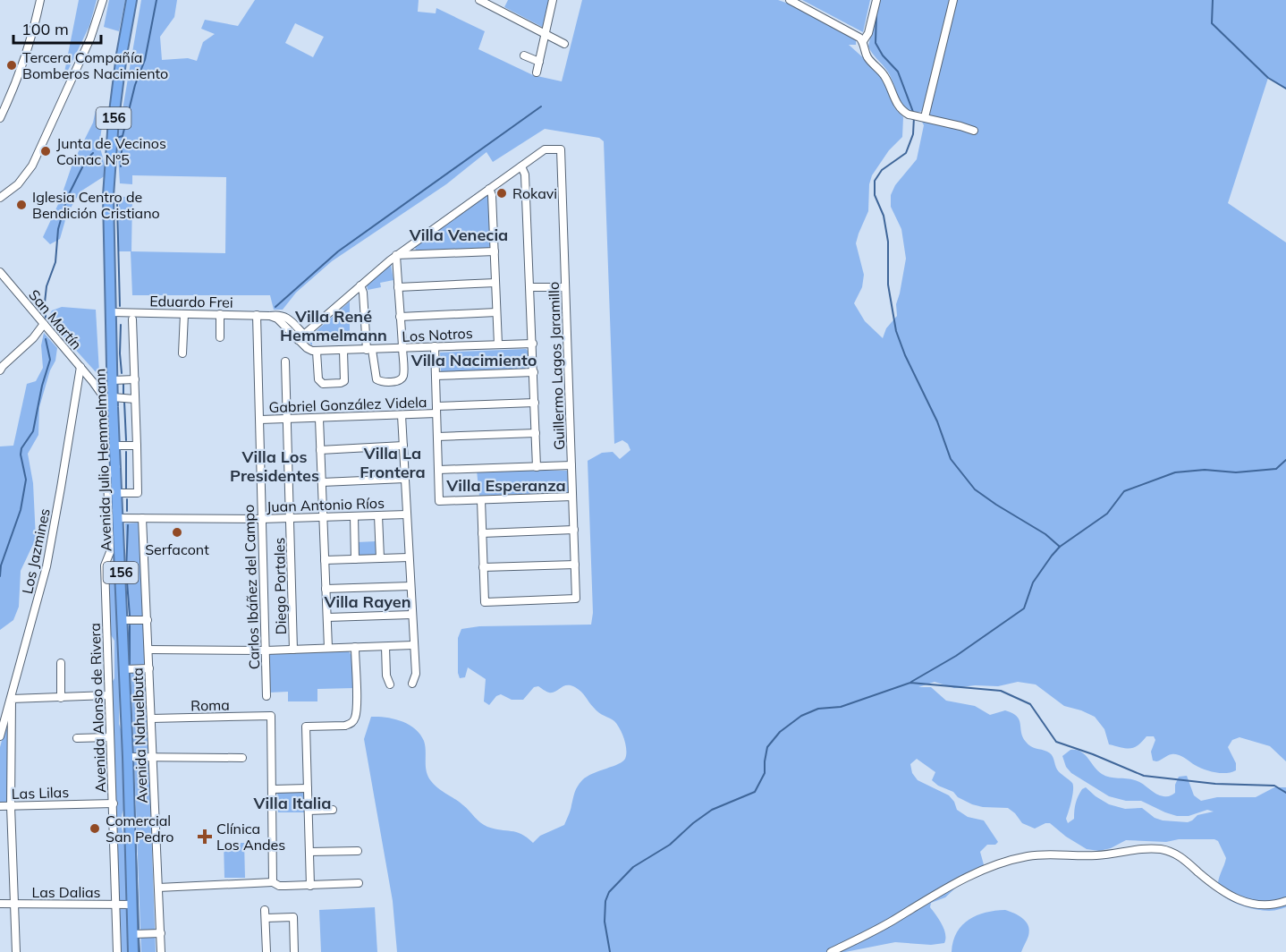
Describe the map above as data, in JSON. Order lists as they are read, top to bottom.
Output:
{
  "streets": {
    "highway": ["156", "Avenida Julio Hemmelmann"],
    "street": [
      "Eduardo Frei",
      "San Martín",
      "Los Notros",
      "Guillermo Lagos Jaramillo",
      "Gabriel González Videla",
      "Juan Antonio Ríos",
      "Los Jazmines",
      "Diego Portales",
      "Carlos Ibáñez del Campo",
      "Roma",
      "Avenida Alonso de Rivera",
      "Avenida Nahuelbuta",
      "Las Lilas",
      "Las Dalias"
    ]
  },
  "crossings": [
    ["Eduardo Frei", "Avenida Julio Hemmelmann"],
    ["Eduardo Frei", "Carlos Ibáñez del Campo"],
    ["San Martín", "Avenida Julio Hemmelmann"],
    ["San Martín", "Los Jazmines"],
    ["Gabriel González Videla", "Diego Portales"],
    ["Gabriel González Videla", "Carlos Ibáñez del Campo"],
    ["Avenida Julio Hemmelmann", "Juan Antonio Ríos"],
    ["Avenida Julio Hemmelmann", "Avenida Alonso de Rivera"],
    ["Avenida Julio Hemmelmann", "Las Dalias"],
    ["Juan Antonio Ríos", "Diego Portales"],
    ["Juan Antonio Ríos", "Carlos Ibáñez del Campo"],
    ["Juan Antonio Ríos", "Avenida Nahuelbuta"],
    ["Roma", "Avenida Nahuelbuta"],
    ["Avenida Alonso de Rivera", "Las Lilas"],
    ["Avenida Alonso de Rivera", "Las Dalias"]
  ],
  "districts": [
    "Villa Venecia",
    "Villa René Hemmelmann",
    "Villa Nacimiento",
    "Villa La Frontera",
    "Villa Los Presidentes",
    "Villa Esperanza",
    "Villa Rayen",
    "Villa Italia"
  ],
  "places": {
    "other": [
      "Tercera Compañía Bomberos Nacimiento",
      "Junta de Vecinos Coinac N°5",
      "Rokavi",
      "Iglesia Centro de Bendición Cristiano",
      "Serfacont",
      "Comercial San Pedro"
    ],
    "health": ["Clínica Los Andes"]
  },
  "scale_bar": "100 m"
}
